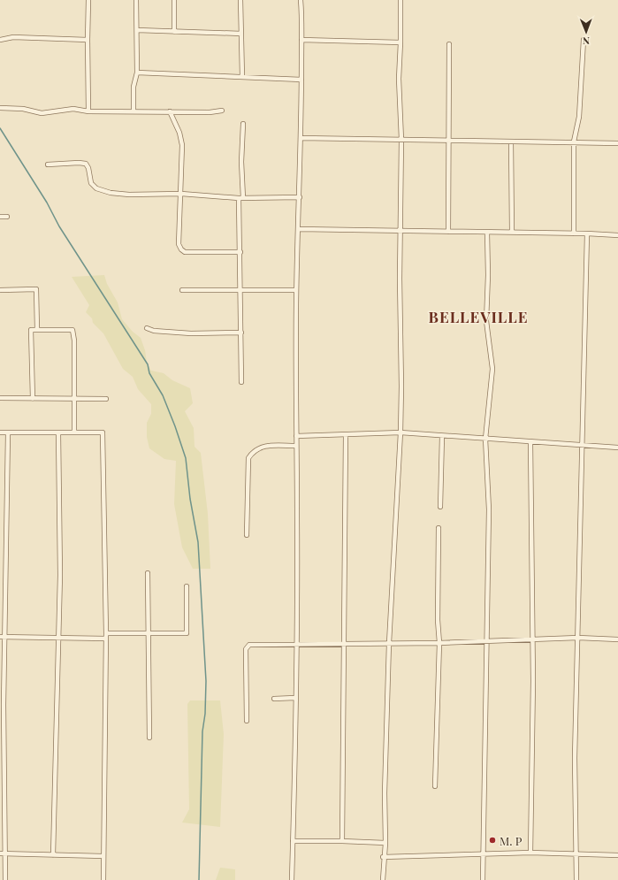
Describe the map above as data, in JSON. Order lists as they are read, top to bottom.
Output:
{
  "districts": ["BELLEVILLE"],
  "places": ["M. P"],
  "north": "bottom"
}
